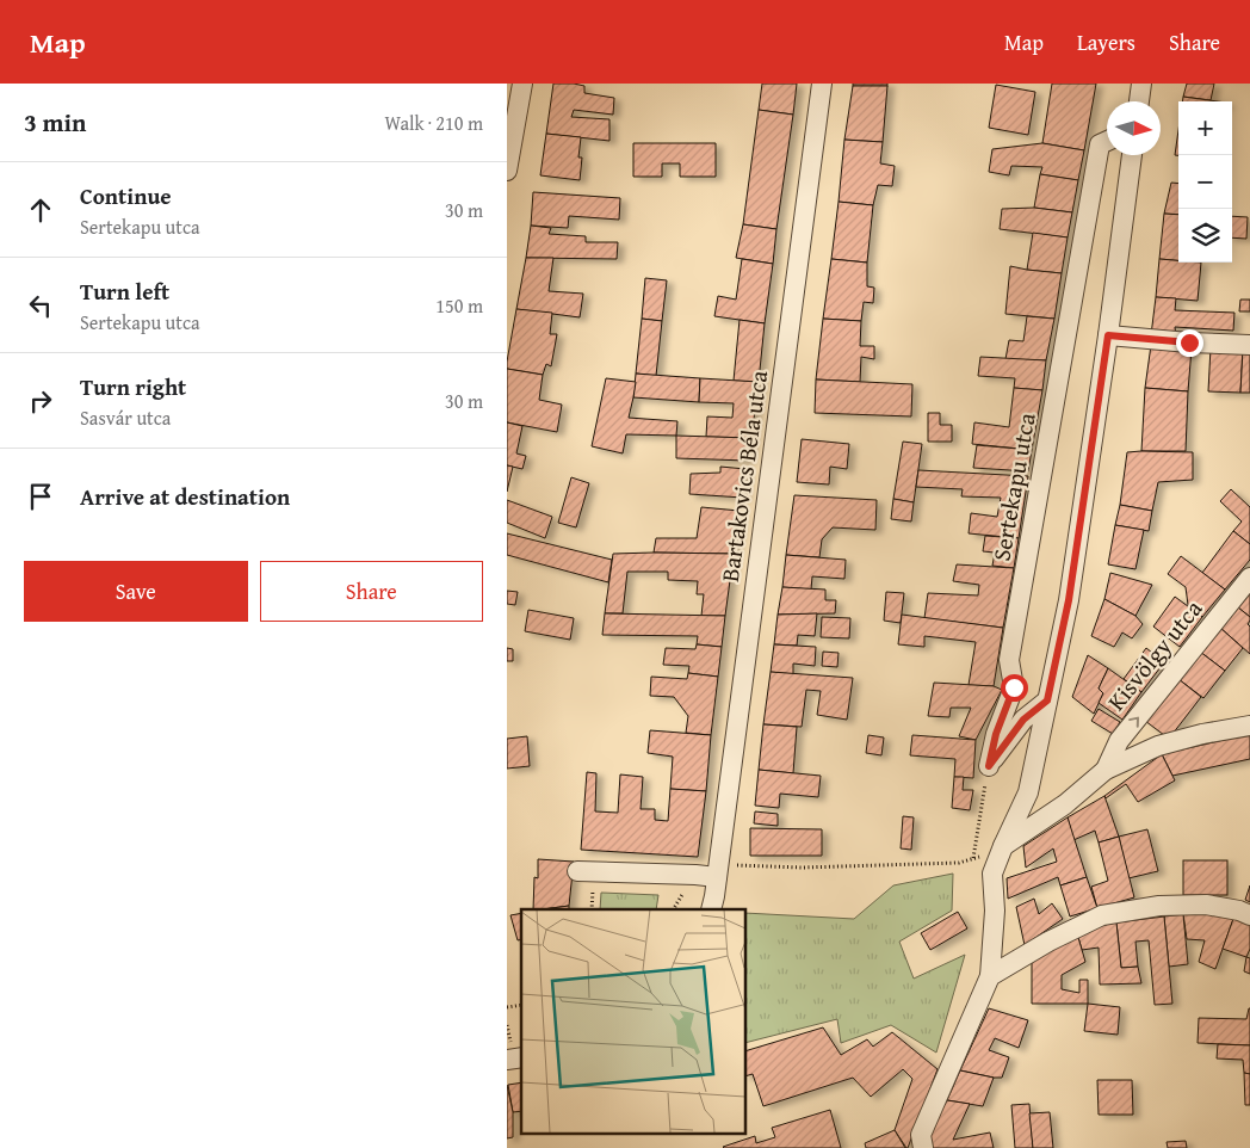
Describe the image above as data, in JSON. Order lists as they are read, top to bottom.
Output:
{
  "streets": {
    "street": ["Bartakovics Béla utca", "Sertekapu utca", "Kisvölgy utca"]
  },
  "north": "right",
  "page": {
    "header": "Map",
    "nav": ["Map", "Layers", "Share"],
    "heading": ["3 min", "Walk · 210 m"],
    "map_buttons": ["+", "−"],
    "list": [
      ["Continue", "Sertekapu utca", "30 m"],
      ["Turn left", "Sertekapu utca", "150 m"],
      ["Turn right", "Sasvár utca", "30 m"],
      "Arrive at destination"
    ],
    "buttons": ["Save", "Share"]
  }
}
